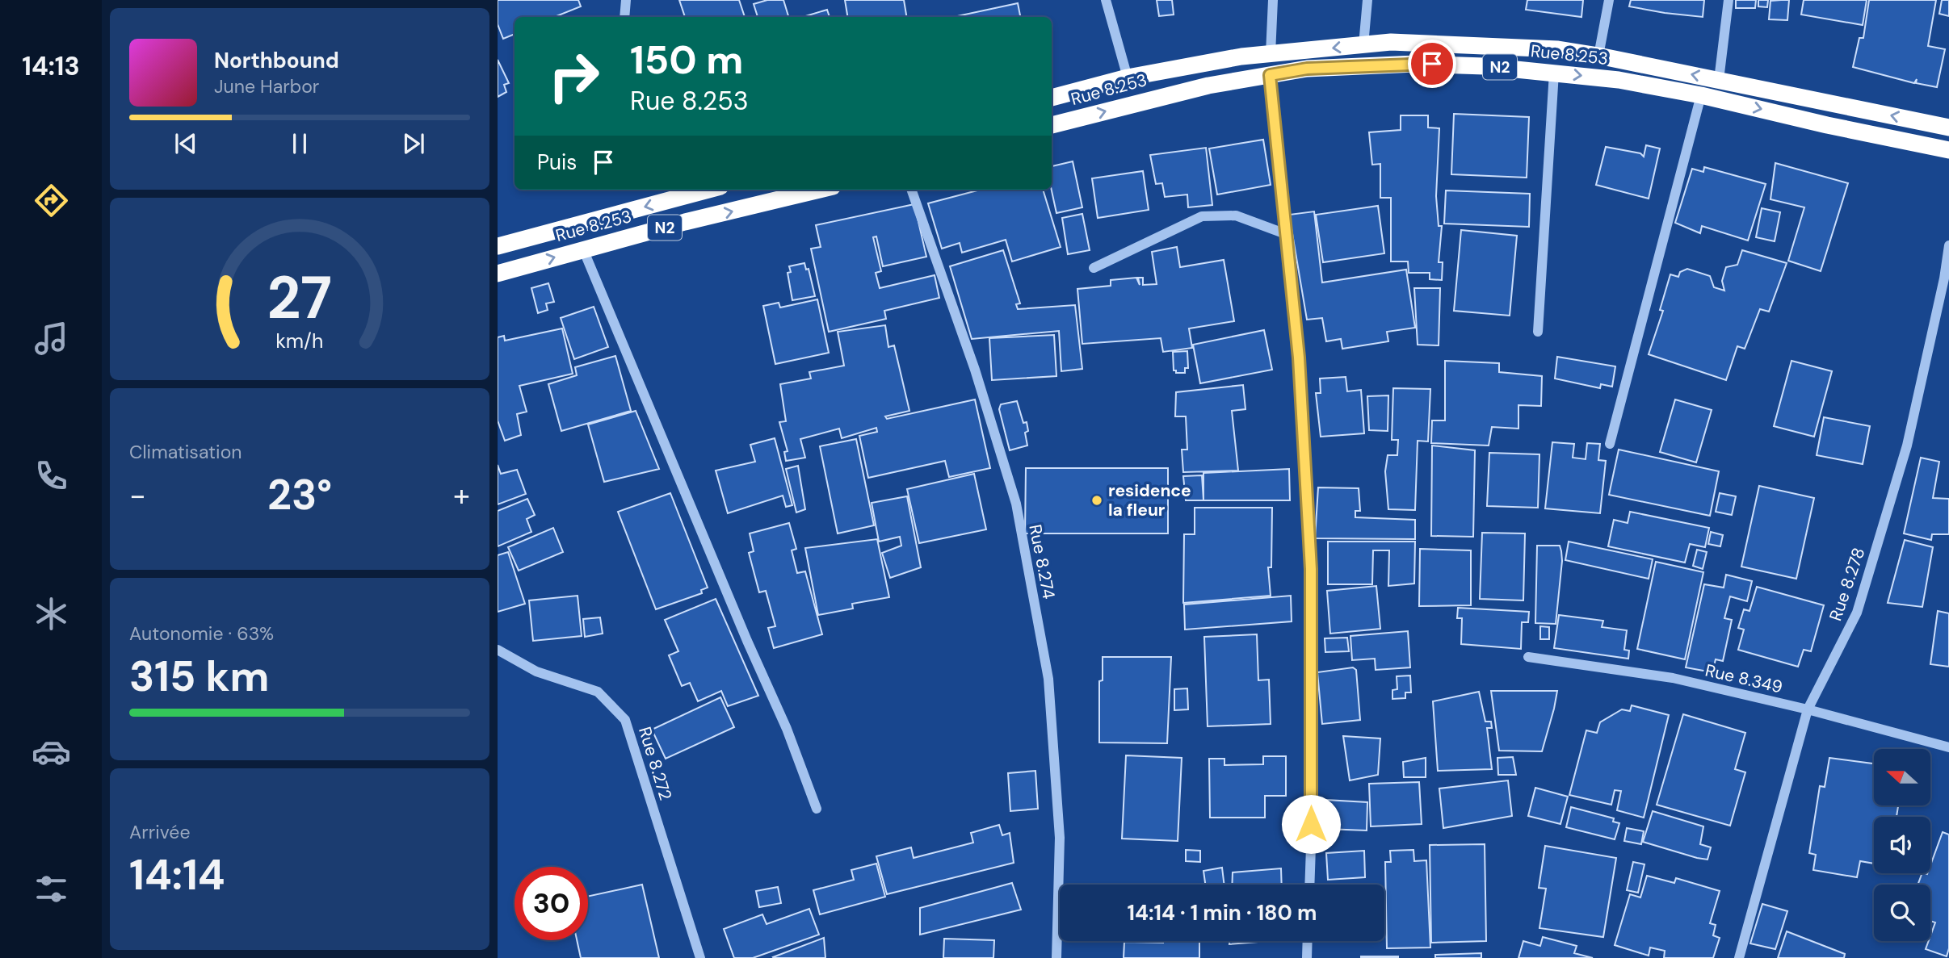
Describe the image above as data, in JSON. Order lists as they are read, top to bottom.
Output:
{
  "streets": {
    "highway": ["Rue 8.253", "N2"],
    "street": [
      "Rue 8.274",
      "Rue 8.278",
      "Rue 8.349",
      "Rue 8.272"
    ]
  },
  "crossings": [
    ["Rue 8.278", "Rue 8.349"]
  ],
  "places": ["residence la fleur"],
  "north": "left",
  "page": {
    "tabs": "14:13",
    "turn": ["150 m", "Rue 8.253"],
    "song": ["Northbound", "June Harbor"],
    "then": "Puis",
    "tile": [
      "Climatisation",
      ["Autonomie · 63%", "315 km"],
      ["Arrivée", "14:14"]
    ],
    "heat": ["−", "23°", "+"],
    "limit": "30",
    "trip": "14:14 · 1 min · 180 m",
    "gauge": ["27", "km/h"]
  }
}
